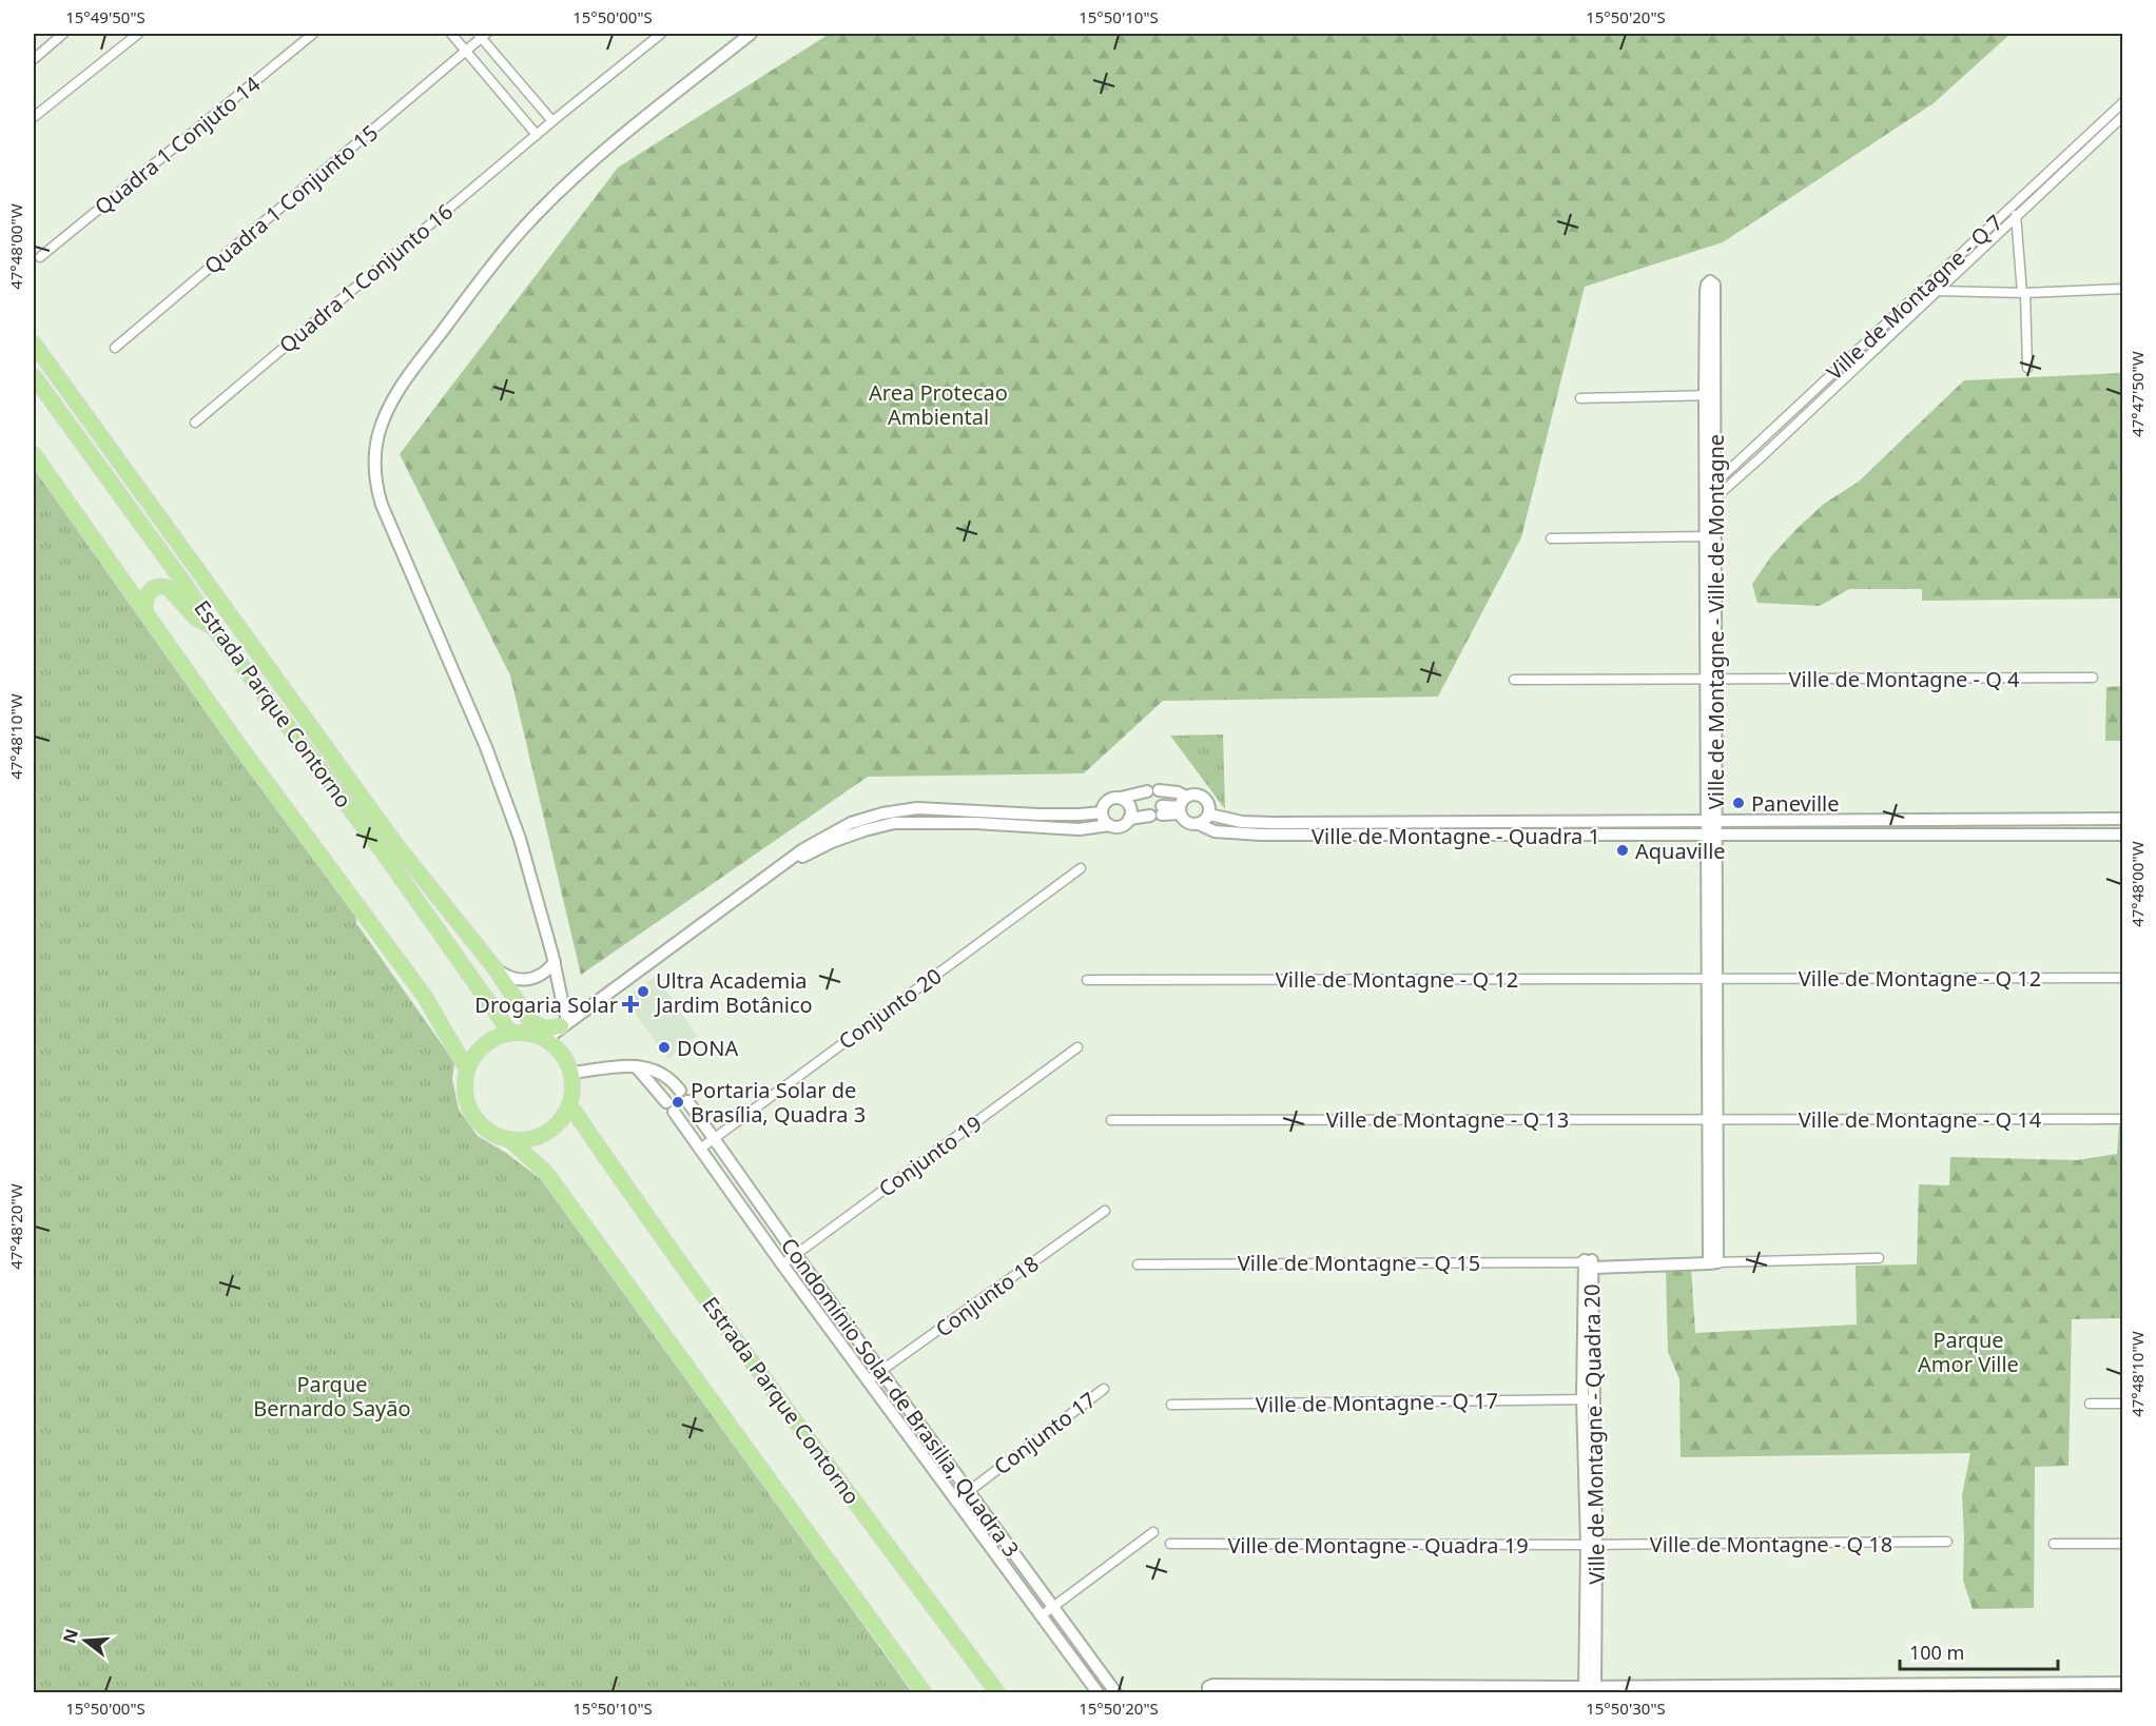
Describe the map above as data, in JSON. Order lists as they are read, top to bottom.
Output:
{
  "streets": {
    "main road": ["Estrada Parque Contorno"],
    "street": [
      "Quadra 1 Conjuto 14",
      "Quadra 1 Conjunto 15",
      "Quadra 1 Conjunto 16",
      "Ville de Montagne - Q 7",
      "Ville de Montagne - Ville de Montagne",
      "Ville de Montagne - Q 4",
      "Ville de Montagne - Quadra 1",
      "Ville de Montagne - Q 12",
      "Conjunto 20",
      "Ville de Montagne - Q 13",
      "Ville de Montagne - Q 14",
      "Conjunto 19",
      "Ville de Montagne - Q 15",
      "Conjunto 18",
      "Condomínio Solar de Brasilia, Quadra 3",
      "Ville de Montagne - Q 17",
      "Conjunto 17",
      "Ville de Montagne - Quadra 20",
      "Ville de Montagne - Q 18",
      "Ville de Montagne - Quadra 19"
    ]
  },
  "crossings": [
    ["Ville de Montagne - Q 7", "Ville de Montagne - Ville de Montagne"],
    ["Ville de Montagne - Ville de Montagne", "Ville de Montagne - Q 4"],
    ["Ville de Montagne - Ville de Montagne", "Ville de Montagne - Quadra 1"],
    ["Ville de Montagne - Ville de Montagne", "Ville de Montagne - Q 12"],
    ["Ville de Montagne - Ville de Montagne", "Ville de Montagne - Q 13"],
    ["Ville de Montagne - Ville de Montagne", "Ville de Montagne - Q 14"],
    ["Ville de Montagne - Ville de Montagne", "Ville de Montagne - Quadra 20"],
    ["Conjunto 20", "Condomínio Solar de Brasilia, Quadra 3"],
    ["Ville de Montagne - Q 13", "Ville de Montagne - Q 14"],
    ["Conjunto 19", "Condomínio Solar de Brasilia, Quadra 3"],
    ["Ville de Montagne - Q 15", "Ville de Montagne - Quadra 20"],
    ["Conjunto 18", "Condomínio Solar de Brasilia, Quadra 3"],
    ["Condomínio Solar de Brasilia, Quadra 3", "Conjunto 17"],
    ["Ville de Montagne - Q 17", "Ville de Montagne - Quadra 20"],
    ["Ville de Montagne - Quadra 20", "Ville de Montagne - Q 18"],
    ["Ville de Montagne - Quadra 20", "Ville de Montagne - Quadra 19"],
    ["Ville de Montagne - Q 18", "Ville de Montagne - Quadra 19"]
  ],
  "parks": ["Area Protecao Ambiental", "Parque Amor Ville", "Parque Bernardo Sayão"],
  "places": {
    "other": [
      "Paneville",
      "Aquaville",
      "Ultra Academia Jardim Botânico",
      "DONA",
      "Portaria Solar de Brasília, Quadra 3"
    ],
    "health": ["Drogaria Solar"]
  },
  "scale_bar": "100 m",
  "north": "left",
  "coordinates": [
    "15°49'50\"S",
    "15°50'00\"S",
    "15°50'10\"S",
    "15°50'20\"S",
    "47°48'00\"W",
    "47°47'50\"W",
    "47°48'10\"W",
    "47°48'20\"W",
    "15°50'30\"S"
  ]
}
